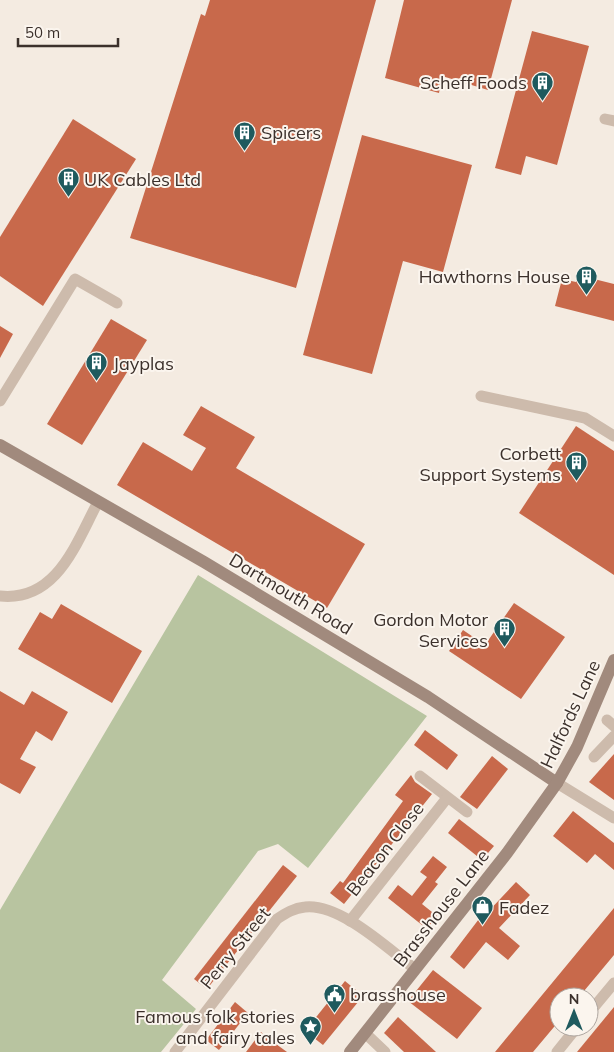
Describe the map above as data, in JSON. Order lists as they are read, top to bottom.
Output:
{
  "streets": {
    "street": [
      "Dartmouth Road",
      "Halfords Lane",
      "Beacon Close",
      "Brasshouse Lane",
      "Perry Street"
    ]
  },
  "crossings": [
    ["Dartmouth Road", "Halfords Lane"],
    ["Dartmouth Road", "Brasshouse Lane"],
    ["Halfords Lane", "Brasshouse Lane"],
    ["Beacon Close", "Perry Street"],
    ["Brasshouse Lane", "Perry Street"]
  ],
  "places": {
    "building": [
      "Scheff Foods",
      "Spicers",
      "UK Cables Ltd",
      "Hawthorns House",
      "Jayplas",
      "Corbett Support Systems",
      "Gordon Motor Services"
    ],
    "shop": ["Fadez"],
    "public building": ["brasshouse"],
    "place": ["Famous folk stories and fairy tales"]
  },
  "scale_bar": "50 m",
  "north": "top"
}
